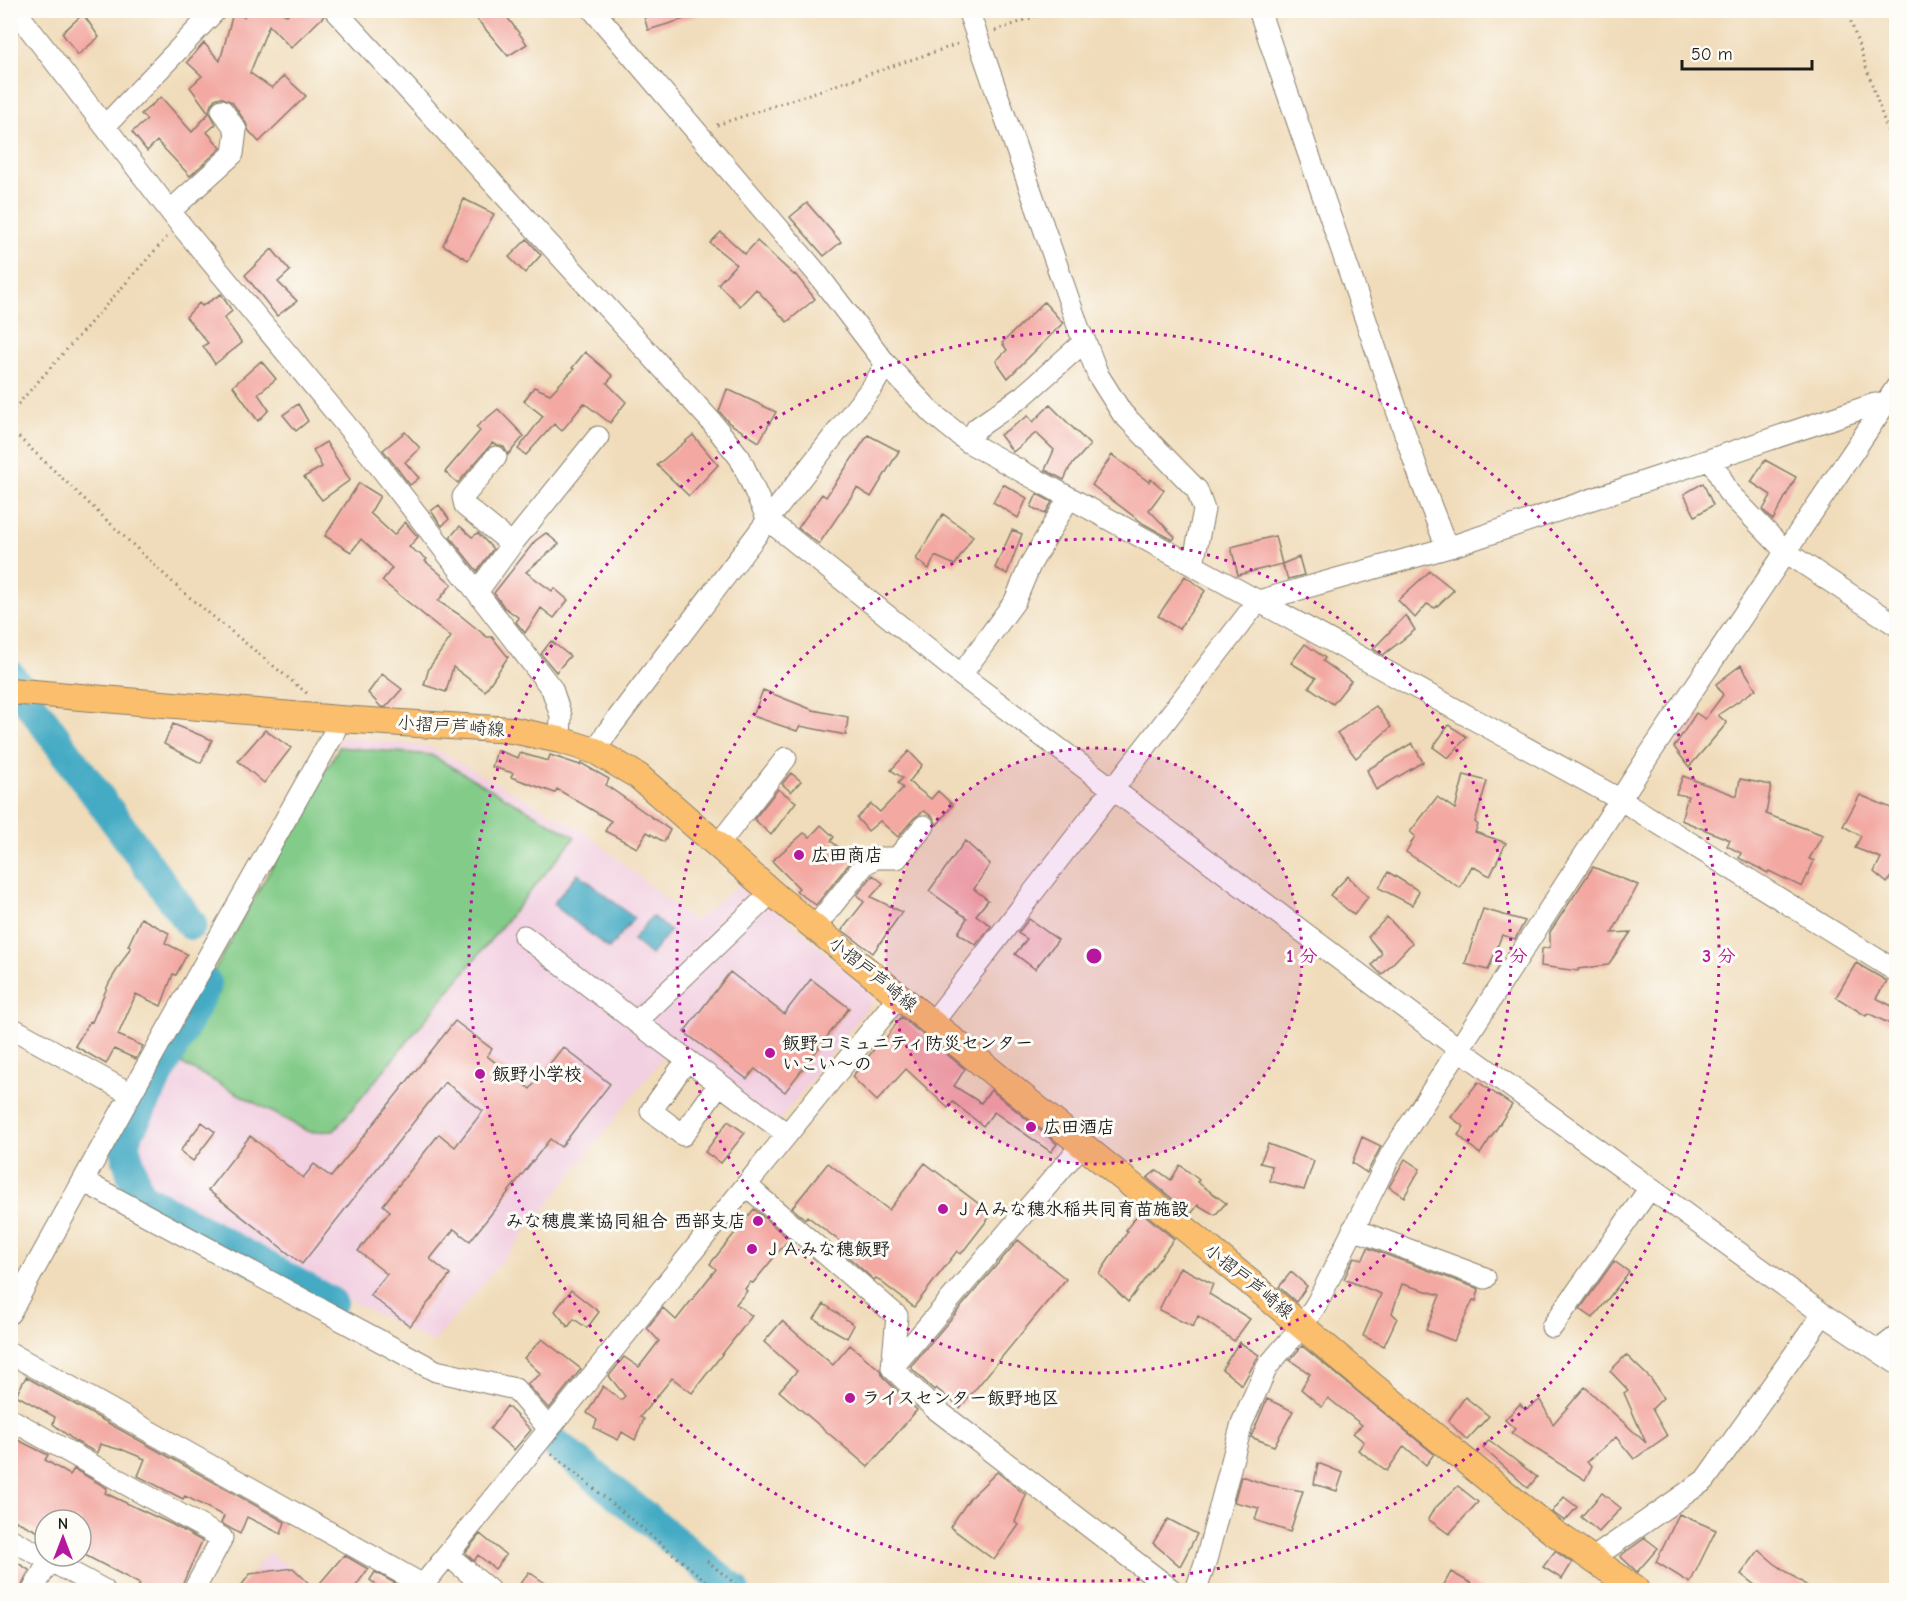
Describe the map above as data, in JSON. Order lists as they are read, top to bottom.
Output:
{
  "streets": {
    "main road": ["小摺戸芦崎線"]
  },
  "places": [
    "広田商店",
    "飯野コミュニティ防災センター いこい～の",
    "飯野小学校",
    "広田酒店",
    "ＪＡみな穂水稲共同育苗施設",
    "みな穂農業協同組合 西部支店",
    "ＪＡみな穂飯野",
    "ライスセンター飯野地区"
  ],
  "scale_bar": "50 m",
  "north": "top",
  "rings": ["1 分", "2 分", "3 分"]
}
